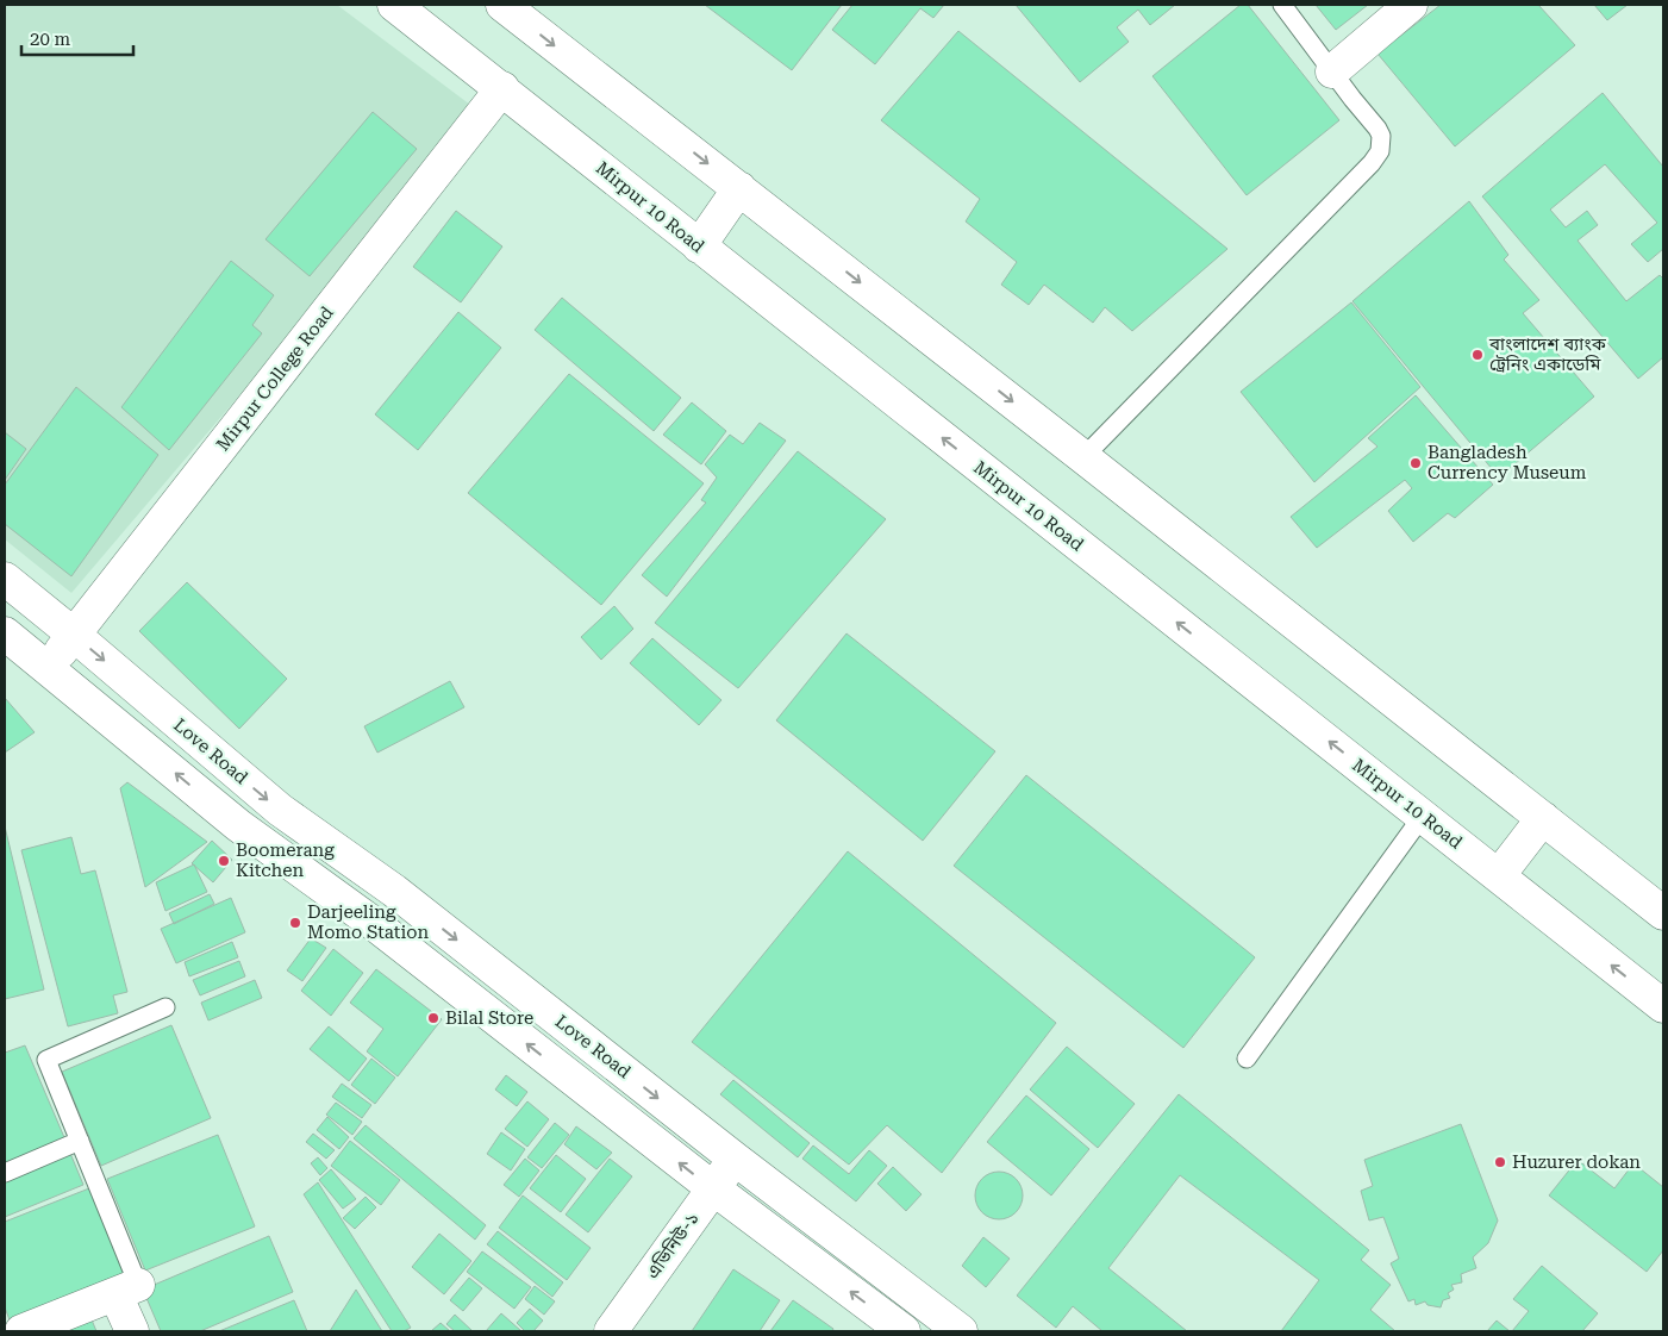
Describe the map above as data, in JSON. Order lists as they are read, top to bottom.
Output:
{
  "streets": {
    "street": [
      "Mirpur 10 Road",
      "Mirpur College Road",
      "Love Road",
      "এভিনিউ-১"
    ]
  },
  "crossings": [
    ["Mirpur 10 Road", "Mirpur College Road"],
    ["Mirpur College Road", "Love Road"],
    ["Love Road", "এভিনিউ-১"]
  ],
  "places": [
    "বাংলাদেশ ব্যাংক ট্রেনিং একাডেমি",
    "Bangladesh Currency Museum",
    "Boomerang Kitchen",
    "Darjeeling Momo Station",
    "Bilal Store",
    "Huzurer dokan"
  ],
  "scale_bar": "20 m"
}
